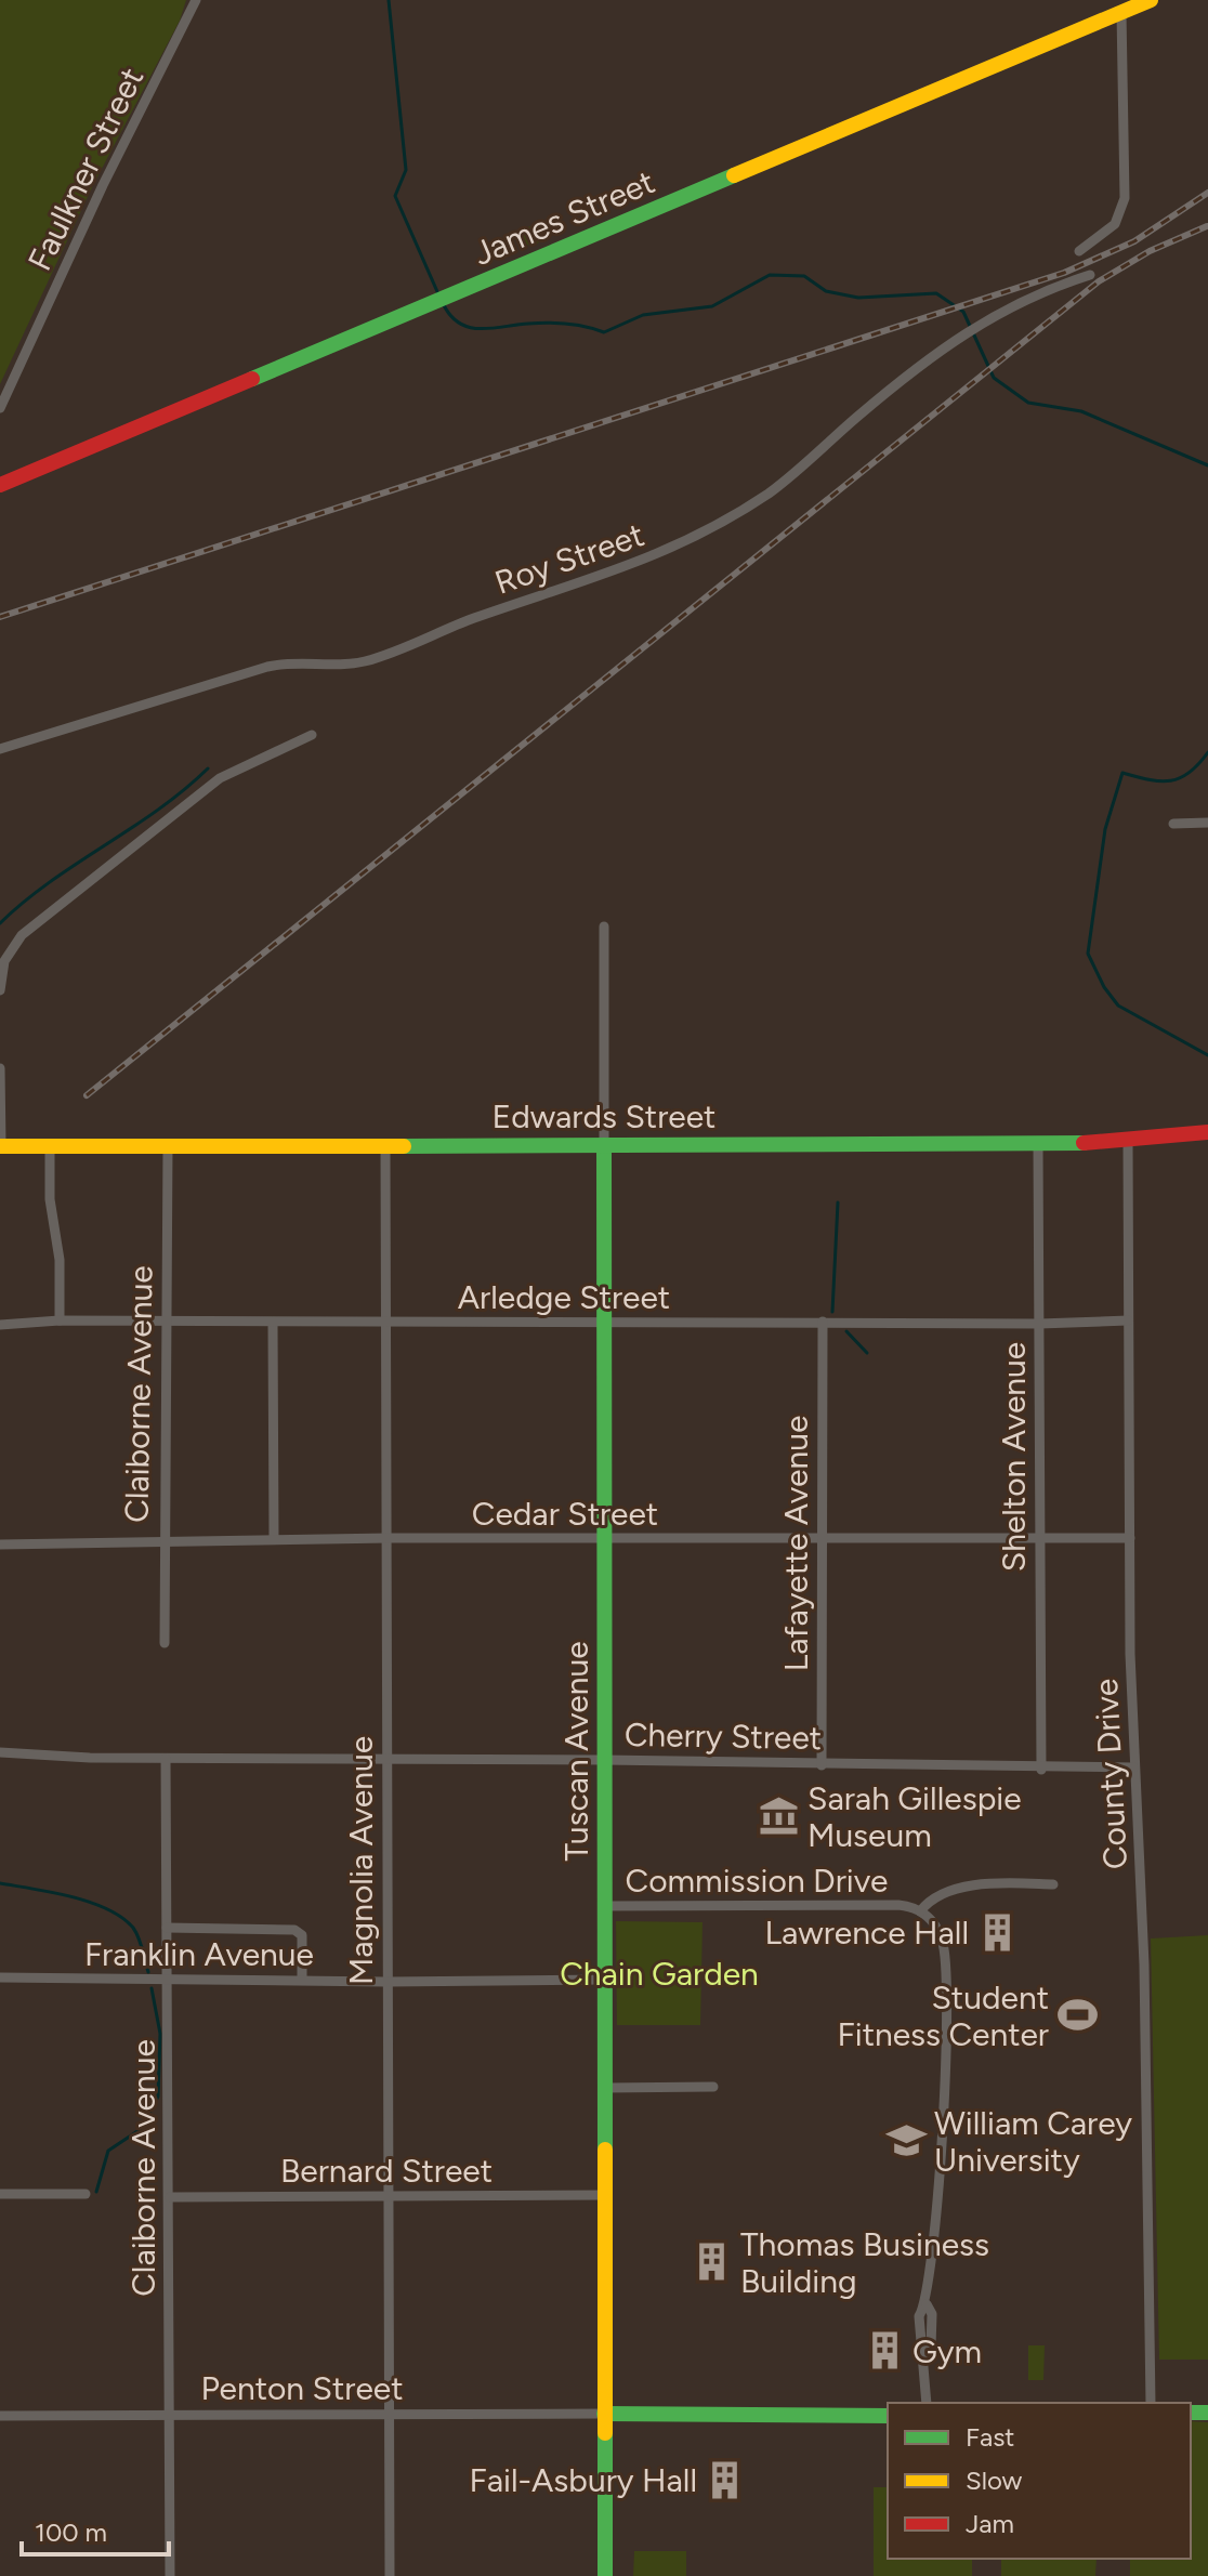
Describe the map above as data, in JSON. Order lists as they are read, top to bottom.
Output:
{
  "streets": {
    "main road": ["James Street", "Edwards Street", "Tuscan Avenue"],
    "street": [
      "Faulkner Street",
      "Roy Street",
      "Arledge Street",
      "Claiborne Avenue",
      "Shelton Avenue",
      "Cedar Street",
      "Lafayette Avenue",
      "Cherry Street",
      "County Drive",
      "Magnolia Avenue",
      "Commission Drive",
      "Franklin Avenue",
      "Bernard Street",
      "Penton Street"
    ]
  },
  "crossings": [
    ["Edwards Street", "Claiborne Avenue"],
    ["Edwards Street", "Shelton Avenue"],
    ["Edwards Street", "Tuscan Avenue"],
    ["Edwards Street", "County Drive"],
    ["Edwards Street", "Magnolia Avenue"],
    ["Arledge Street", "Claiborne Avenue"],
    ["Arledge Street", "Shelton Avenue"],
    ["Arledge Street", "Lafayette Avenue"],
    ["Arledge Street", "Tuscan Avenue"],
    ["Arledge Street", "County Drive"],
    ["Arledge Street", "Magnolia Avenue"],
    ["Claiborne Avenue", "Cedar Street"],
    ["Claiborne Avenue", "Cherry Street"],
    ["Claiborne Avenue", "Franklin Avenue"],
    ["Claiborne Avenue", "Bernard Street"],
    ["Claiborne Avenue", "Penton Street"],
    ["Shelton Avenue", "Cedar Street"],
    ["Shelton Avenue", "Cherry Street"],
    ["Cedar Street", "Lafayette Avenue"],
    ["Cedar Street", "Tuscan Avenue"],
    ["Cedar Street", "County Drive"],
    ["Cedar Street", "Magnolia Avenue"],
    ["Lafayette Avenue", "Cherry Street"],
    ["Cherry Street", "Tuscan Avenue"],
    ["Cherry Street", "County Drive"],
    ["Cherry Street", "Magnolia Avenue"],
    ["Tuscan Avenue", "Commission Drive"],
    ["Tuscan Avenue", "Franklin Avenue"],
    ["Tuscan Avenue", "Bernard Street"],
    ["Tuscan Avenue", "Penton Street"],
    ["Magnolia Avenue", "Franklin Avenue"],
    ["Magnolia Avenue", "Bernard Street"],
    ["Magnolia Avenue", "Penton Street"]
  ],
  "parks": ["Chain Garden"],
  "places": {
    "museum": ["Sarah Gillespie Museum"],
    "building": [
      "Lawrence Hall",
      "Thomas Business Building",
      "Gym",
      "Fail-Asbury Hall"
    ],
    "sports": ["Student Fitness Center"],
    "school or university": ["William Carey University"]
  },
  "legend": ["Fast", "Slow", "Jam"],
  "scale_bar": "100 m"
}
